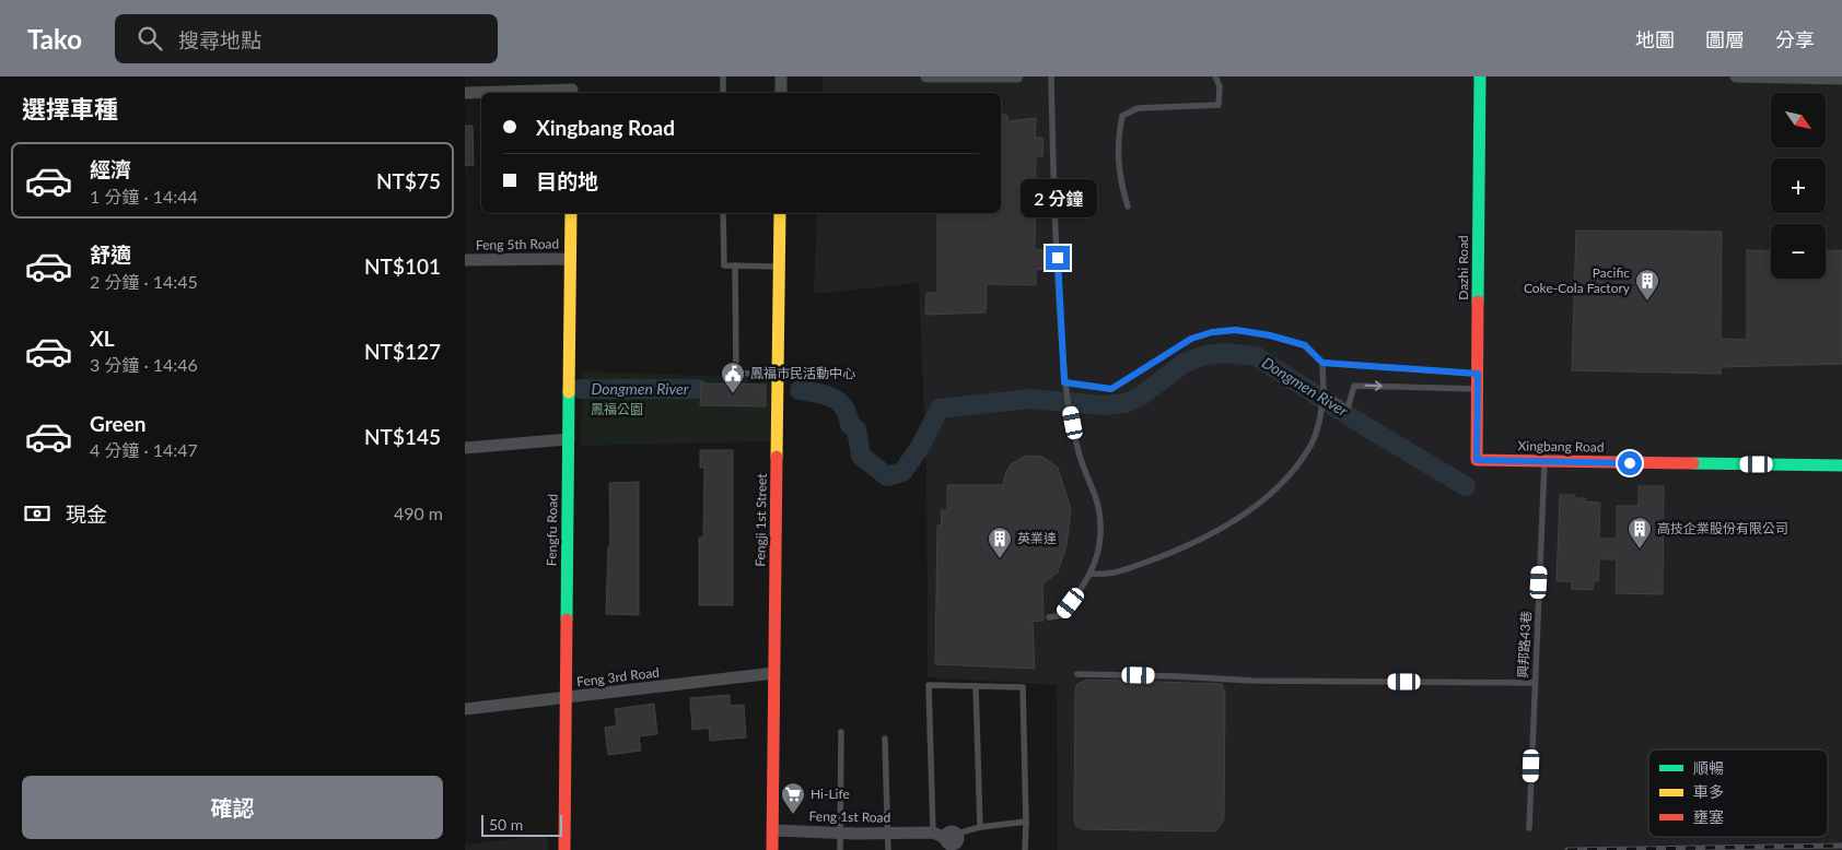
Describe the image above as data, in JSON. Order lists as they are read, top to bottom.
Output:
{
  "streets": {
    "street": [
      "Feng 5th Road",
      "Dazhi Road",
      "Xingbang Road",
      "Fengji 1st Street",
      "Fengfu Road",
      "Feng 3rd Road",
      "Feng 1st Road"
    ],
    "lane": ["興邦路43巷"]
  },
  "crossings": [
    ["Feng 5th Road", "Fengfu Road"],
    ["Dazhi Road", "Xingbang Road"],
    ["Xingbang Road", "興邦路43巷"],
    ["Fengji 1st Street", "Feng 3rd Road"],
    ["Fengji 1st Street", "Feng 1st Road"],
    ["Fengfu Road", "Feng 3rd Road"]
  ],
  "water": ["Dongmen River"],
  "parks": ["鳳福公園"],
  "places": {
    "building": ["Pacific Coke-Cola Factory", "高技企業股份有限公司", "英業達"],
    "public building": ["鳳福市民活動中心"],
    "supermarket": ["Hi-Life"]
  },
  "legend": ["順暢", "車多", "壅塞"],
  "scale_bar": "50 m",
  "north": "bottom right",
  "page": {
    "header": "Tako",
    "search": "搜尋地點",
    "nav": ["地圖", "圖層", "分享"],
    "heading": "選擇車種",
    "map_buttons": ["+", "−"],
    "banner": ["Xingbang Road", "目的地"],
    "list": [
      {
        "name": "經濟",
        "note": "1 分鐘 · 14:44",
        "value": "NT$75"
      },
      {
        "name": "舒適",
        "note": "2 分鐘 · 14:45",
        "value": "NT$101"
      },
      {
        "name": "XL",
        "note": "3 分鐘 · 14:46",
        "value": "NT$127"
      },
      {
        "name": "Green",
        "note": "4 分鐘 · 14:47",
        "value": "NT$145"
      }
    ],
    "bubble": "2 分鐘",
    "pay": ["現金", "490 m"],
    "buttons": "確認",
    "scale": "50 m"
  }
}
